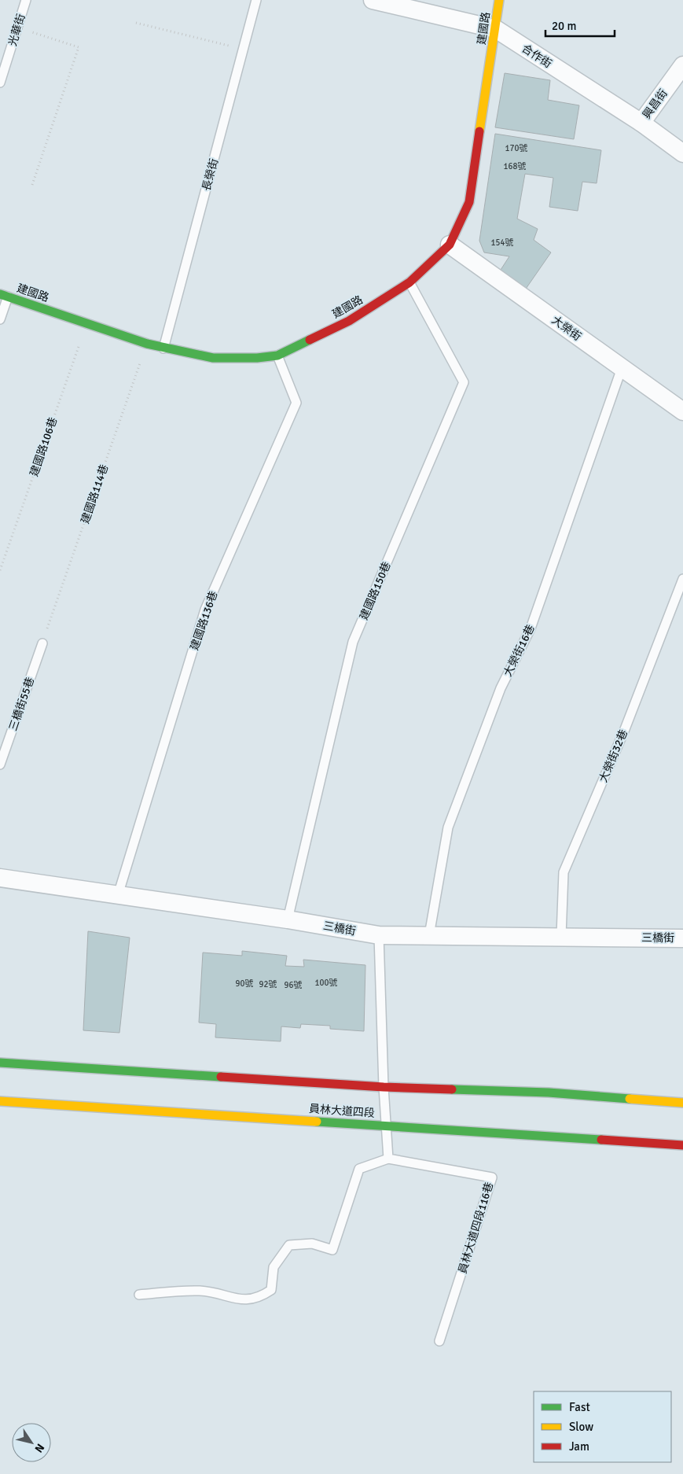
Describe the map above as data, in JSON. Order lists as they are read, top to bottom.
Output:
{
  "streets": {
    "main road": ["建國路", "員林大道四段"],
    "street": [
      "合作街",
      "興昌街",
      "大榮街",
      "三橋街"
    ],
    "lane": [
      "光華街",
      "長榮街",
      "建國路150巷",
      "建國路136巷",
      "大榮街16巷",
      "三橋街55巷",
      "大榮街32巷",
      "員林大道四段116巷"
    ],
    "path": ["建國路106巷", "建國路114巷"]
  },
  "crossings": [
    ["建國路", "合作街"],
    ["建國路", "長榮街"],
    ["建國路", "大榮街"],
    ["建國路", "建國路106巷"],
    ["建國路", "建國路114巷"],
    ["建國路", "建國路150巷"],
    ["建國路", "建國路136巷"],
    ["合作街", "興昌街"],
    ["大榮街", "大榮街16巷"],
    ["建國路114巷", "三橋街55巷"],
    ["建國路150巷", "三橋街"],
    ["建國路136巷", "三橋街"],
    ["大榮街16巷", "三橋街"],
    ["大榮街32巷", "三橋街"]
  ],
  "house_numbers": [
    "170號",
    "168號",
    "154號",
    "100號",
    "90號",
    "92號",
    "96號"
  ],
  "legend": ["Fast", "Slow", "Jam"],
  "scale_bar": "20 m",
  "north": "bottom right"
}
